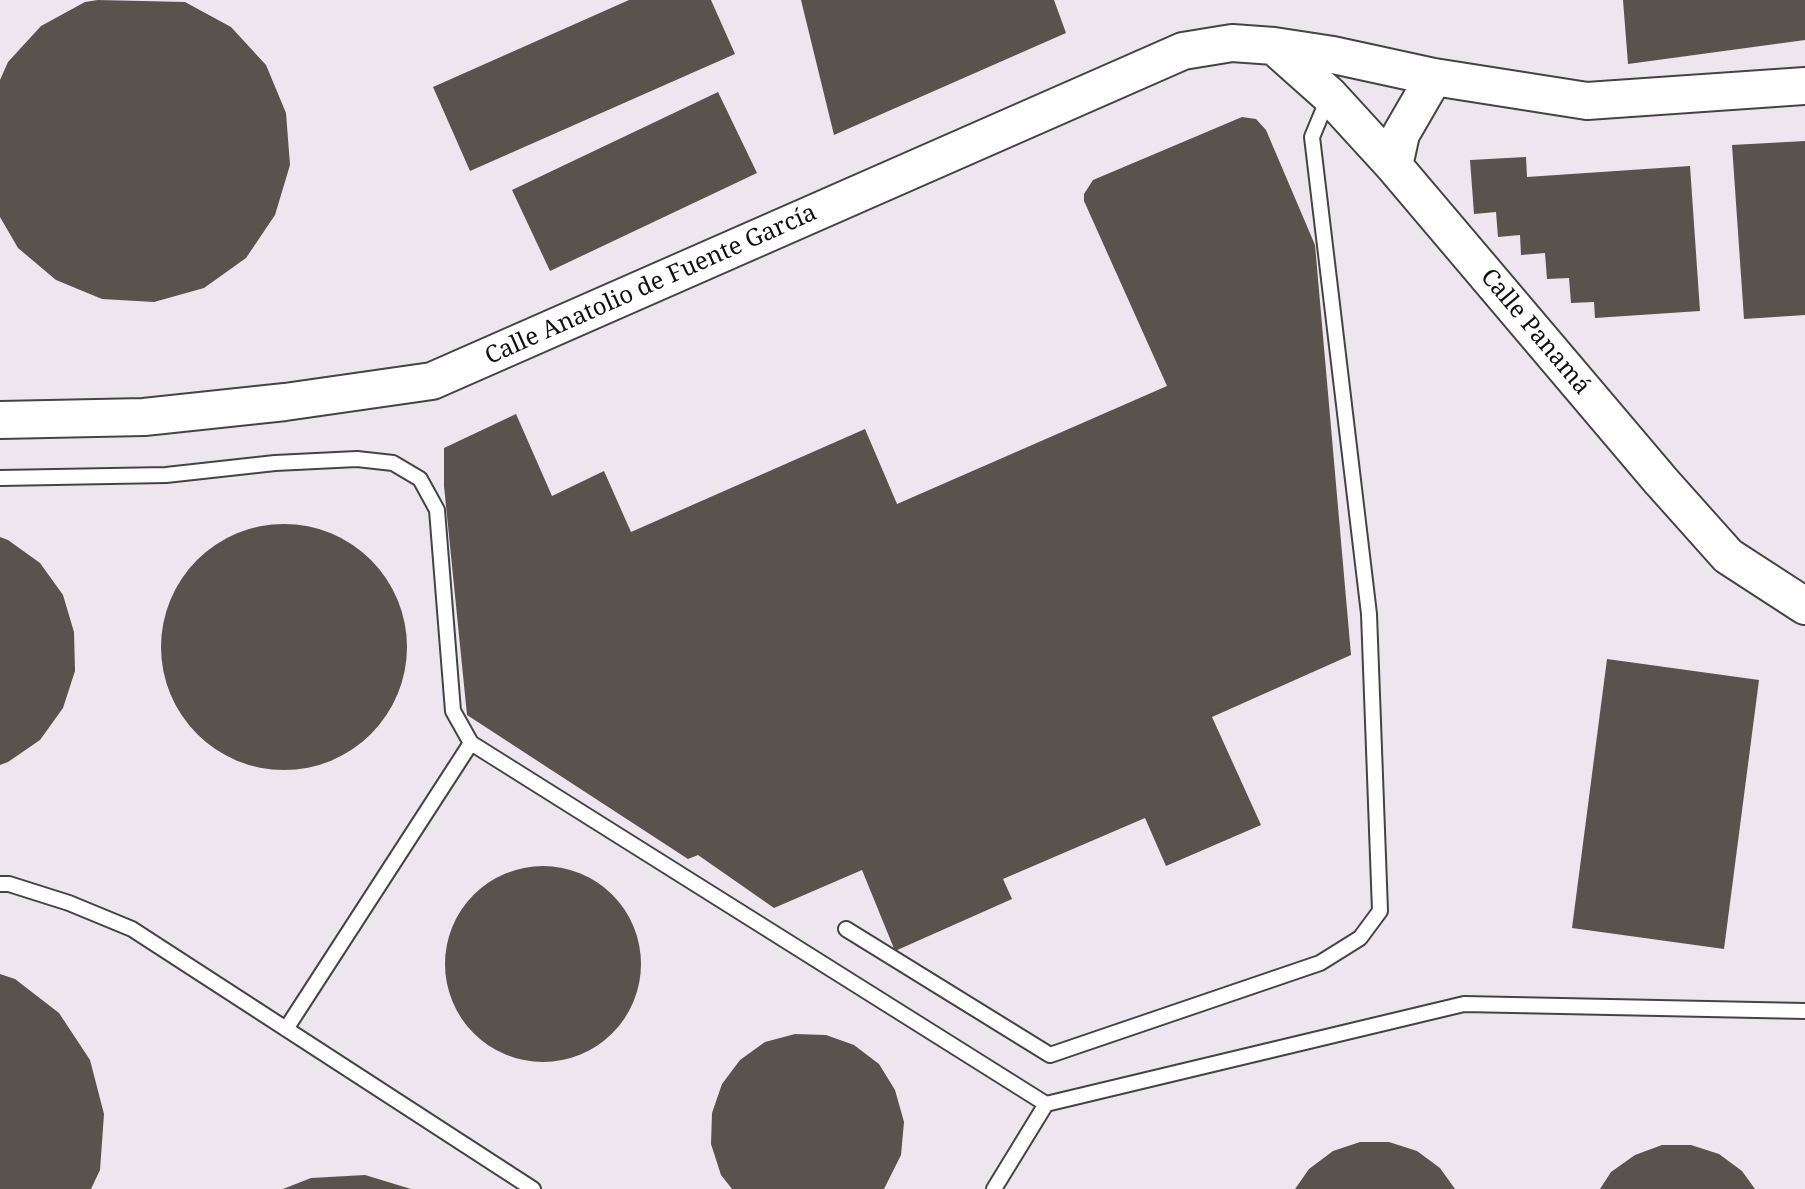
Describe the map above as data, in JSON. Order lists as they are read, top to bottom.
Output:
{
  "streets": {
    "street": ["Calle Anatolio de Fuente García", "Calle Panamá"]
  },
  "crossings": [
    ["Calle Anatolio de Fuente García", "Calle Panamá"]
  ]
}
